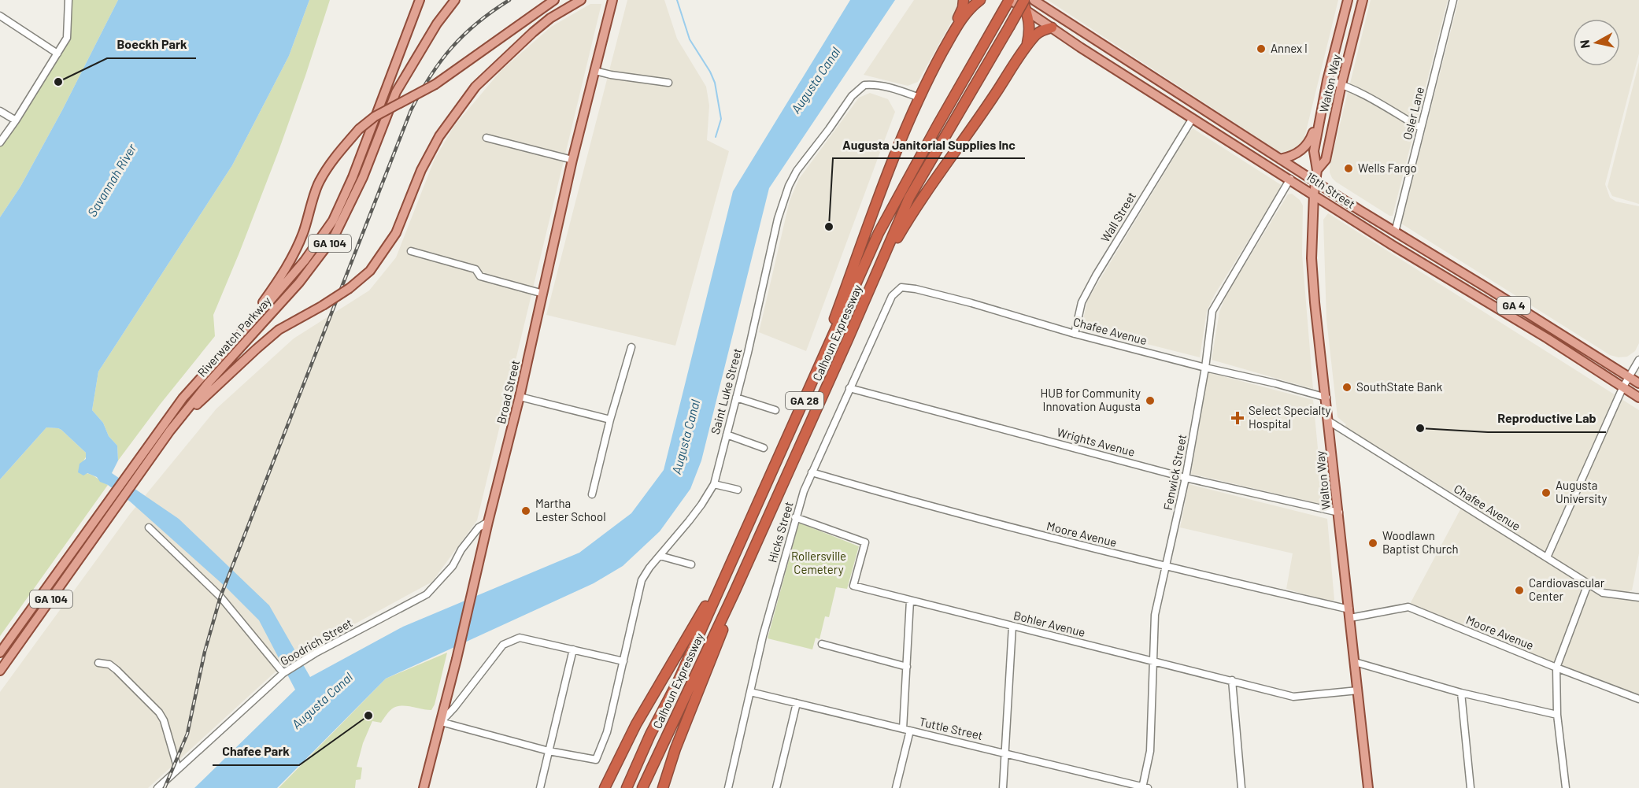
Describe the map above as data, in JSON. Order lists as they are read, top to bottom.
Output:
{
  "streets": {
    "highway": ["Calhoun Expressway", "GA 28"],
    "main road": [
      "Walton Way",
      "15th Street",
      "GA 104",
      "GA 4",
      "Riverwatch Parkway",
      "Broad Street"
    ],
    "street": [
      "Osler Lane",
      "Wall Street",
      "Chafee Avenue",
      "Saint Luke Street",
      "Wrights Avenue",
      "Fenwick Street",
      "Hicks Street",
      "Moore Avenue",
      "Bohler Avenue",
      "Goodrich Street",
      "Tuttle Street"
    ]
  },
  "crossings": [
    ["Walton Way", "15th Street"],
    ["Walton Way", "Chafee Avenue"],
    ["Walton Way", "Wrights Avenue"],
    ["Walton Way", "Moore Avenue"],
    ["Walton Way", "Bohler Avenue"],
    ["Osler Lane", "15th Street"],
    ["15th Street", "Wall Street"],
    ["15th Street", "Calhoun Expressway"],
    ["15th Street", "Fenwick Street"],
    ["Wall Street", "Chafee Avenue"],
    ["Chafee Avenue", "Fenwick Street"],
    ["Chafee Avenue", "Hicks Street"],
    ["Broad Street", "Goodrich Street"],
    ["Wrights Avenue", "Fenwick Street"],
    ["Wrights Avenue", "Hicks Street"],
    ["Fenwick Street", "Moore Avenue"],
    ["Fenwick Street", "Bohler Avenue"],
    ["Fenwick Street", "Tuttle Street"],
    ["Hicks Street", "Moore Avenue"],
    ["Hicks Street", "Bohler Avenue"],
    ["Hicks Street", "Tuttle Street"]
  ],
  "water": ["Augusta Canal", "Savannah River"],
  "parks": ["Rollersville Cemetery"],
  "places": {
    "other": [
      "Annex I",
      "Boeckh Park",
      "Wells Fargo",
      "Augusta Janitorial Supplies Inc",
      "SouthState Bank",
      "HUB for Community Innovation Augusta",
      "Reproductive Lab",
      "Augusta University",
      "Martha Lester School",
      "Woodlawn Baptist Church",
      "Cardiovascular Center",
      "Chafee Park"
    ],
    "health": ["Select Specialty Hospital"]
  },
  "north": "left"
}
